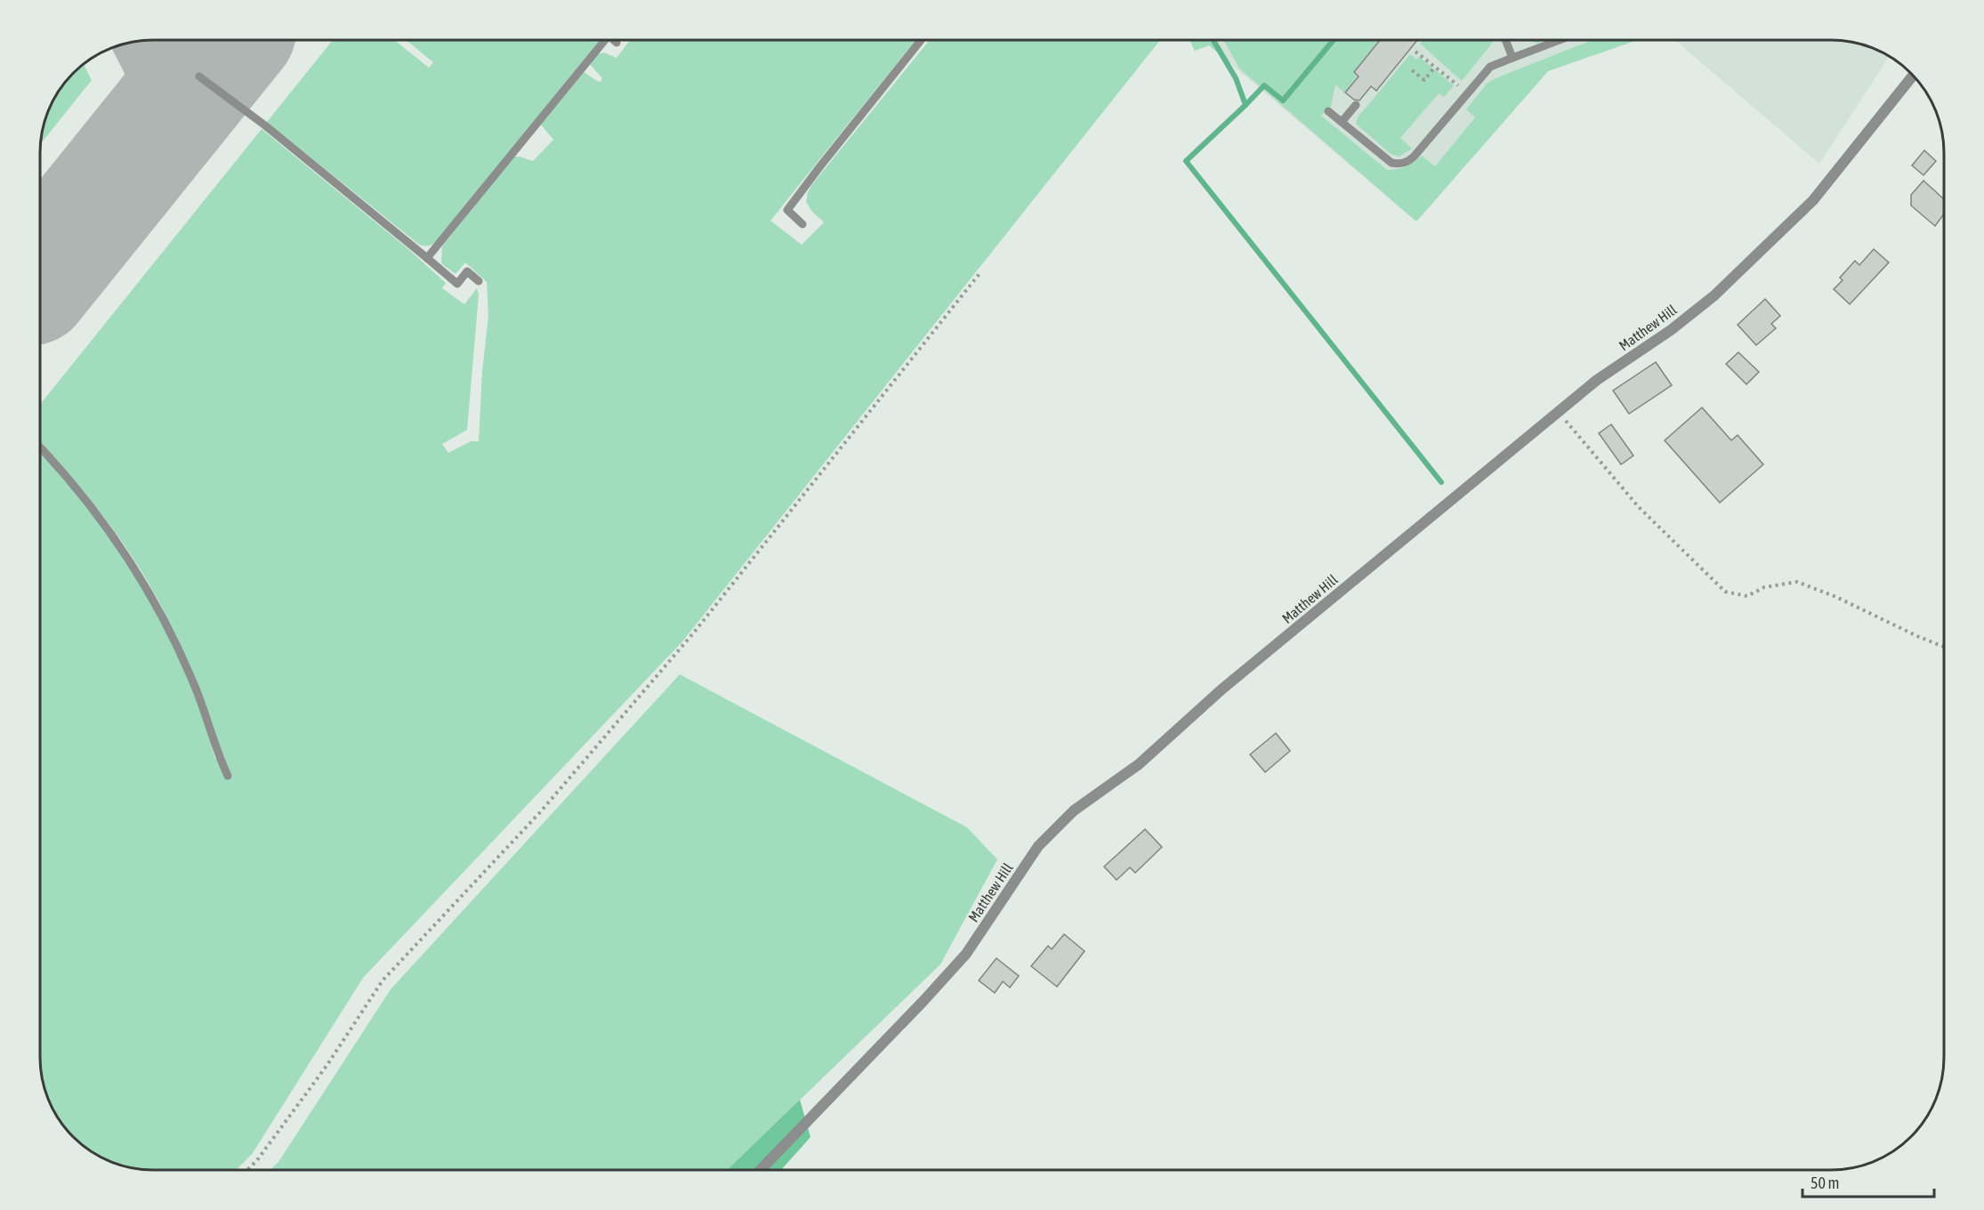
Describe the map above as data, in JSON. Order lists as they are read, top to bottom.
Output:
{
  "streets": {
    "street": ["Matthew Hill"]
  },
  "scale_bar": "50 m"
}
